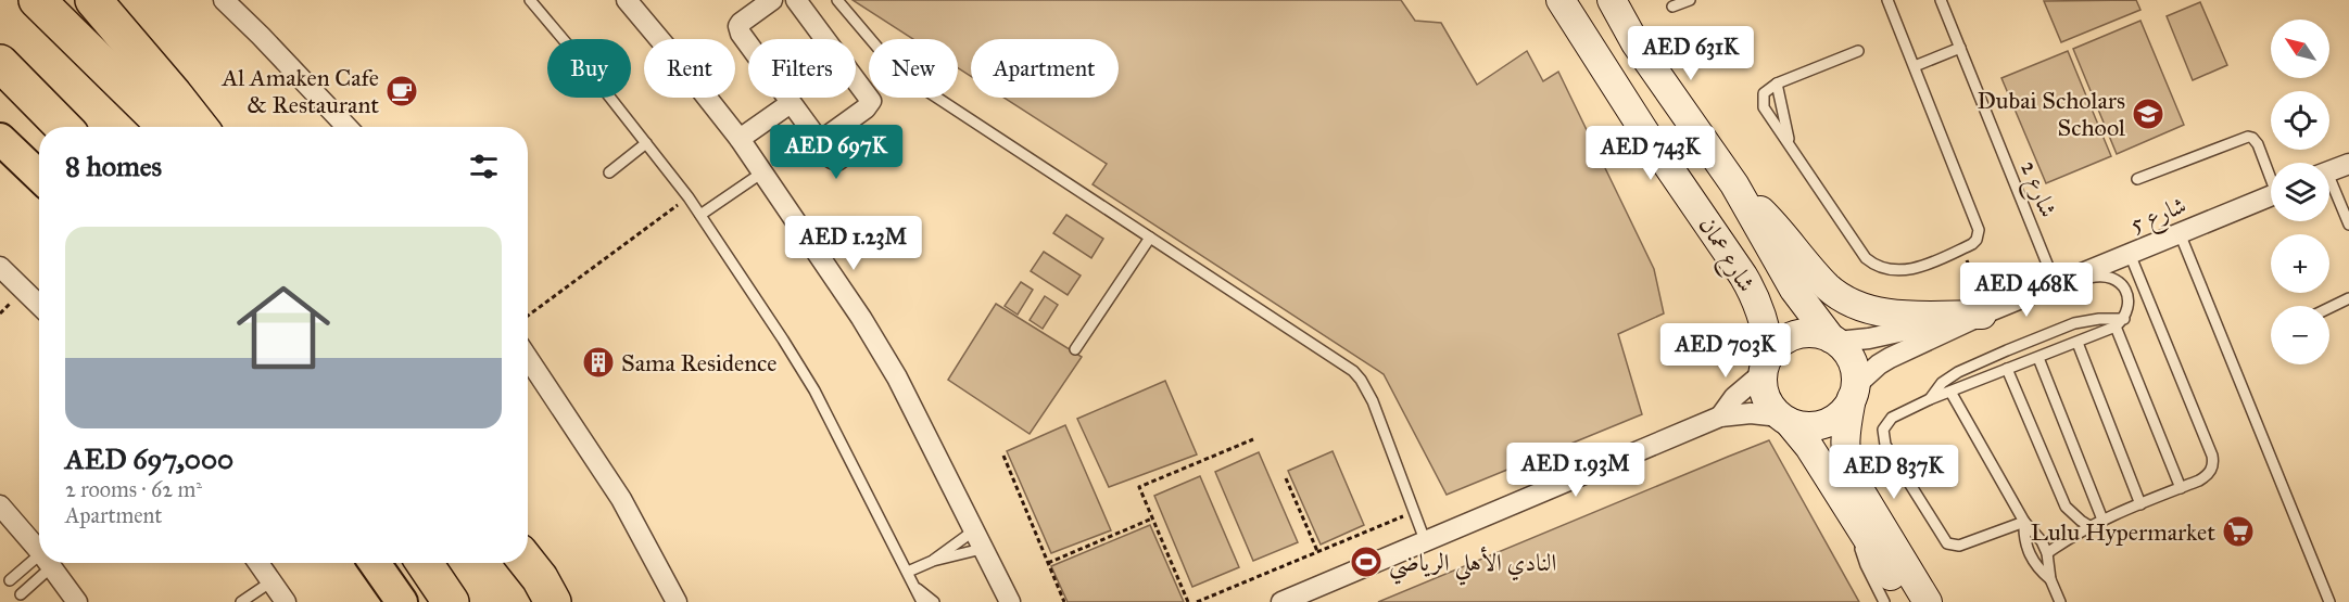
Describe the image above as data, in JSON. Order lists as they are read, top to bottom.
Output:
{
  "streets": {
    "street": ["شارع 5", "شارع عمان"],
    "lane": ["شارع 2"]
  },
  "crossings": [
    ["شارع 2", "شارع 5"],
    ["شارع 5", "شارع عمان"]
  ],
  "places": {
    "cafe": ["Al Amaken Cafe & Restaurant"],
    "school or university": ["Dubai Scholars School"],
    "building": ["Sama Residence"],
    "supermarket": ["Lulu Hypermarket"],
    "sports": ["النادي الأهلي الرياضي"]
  },
  "north": "top left",
  "page": {
    "map_buttons": ["+", "−"],
    "price": [
      "AED 631K",
      "AED 697K",
      "AED 743K",
      "AED 1.23M",
      "AED 468K",
      "AED 703K",
      "AED 1.93M",
      "AED 837K"
    ],
    "chip": [
      "Buy",
      "Rent",
      "Filters",
      "New",
      "Apartment"
    ],
    "heading": "8 homes",
    "list": [
      {
        "name": "AED 697,000",
        "note": "2 rooms · 62 m² · Apartment"
      }
    ]
  }
}
